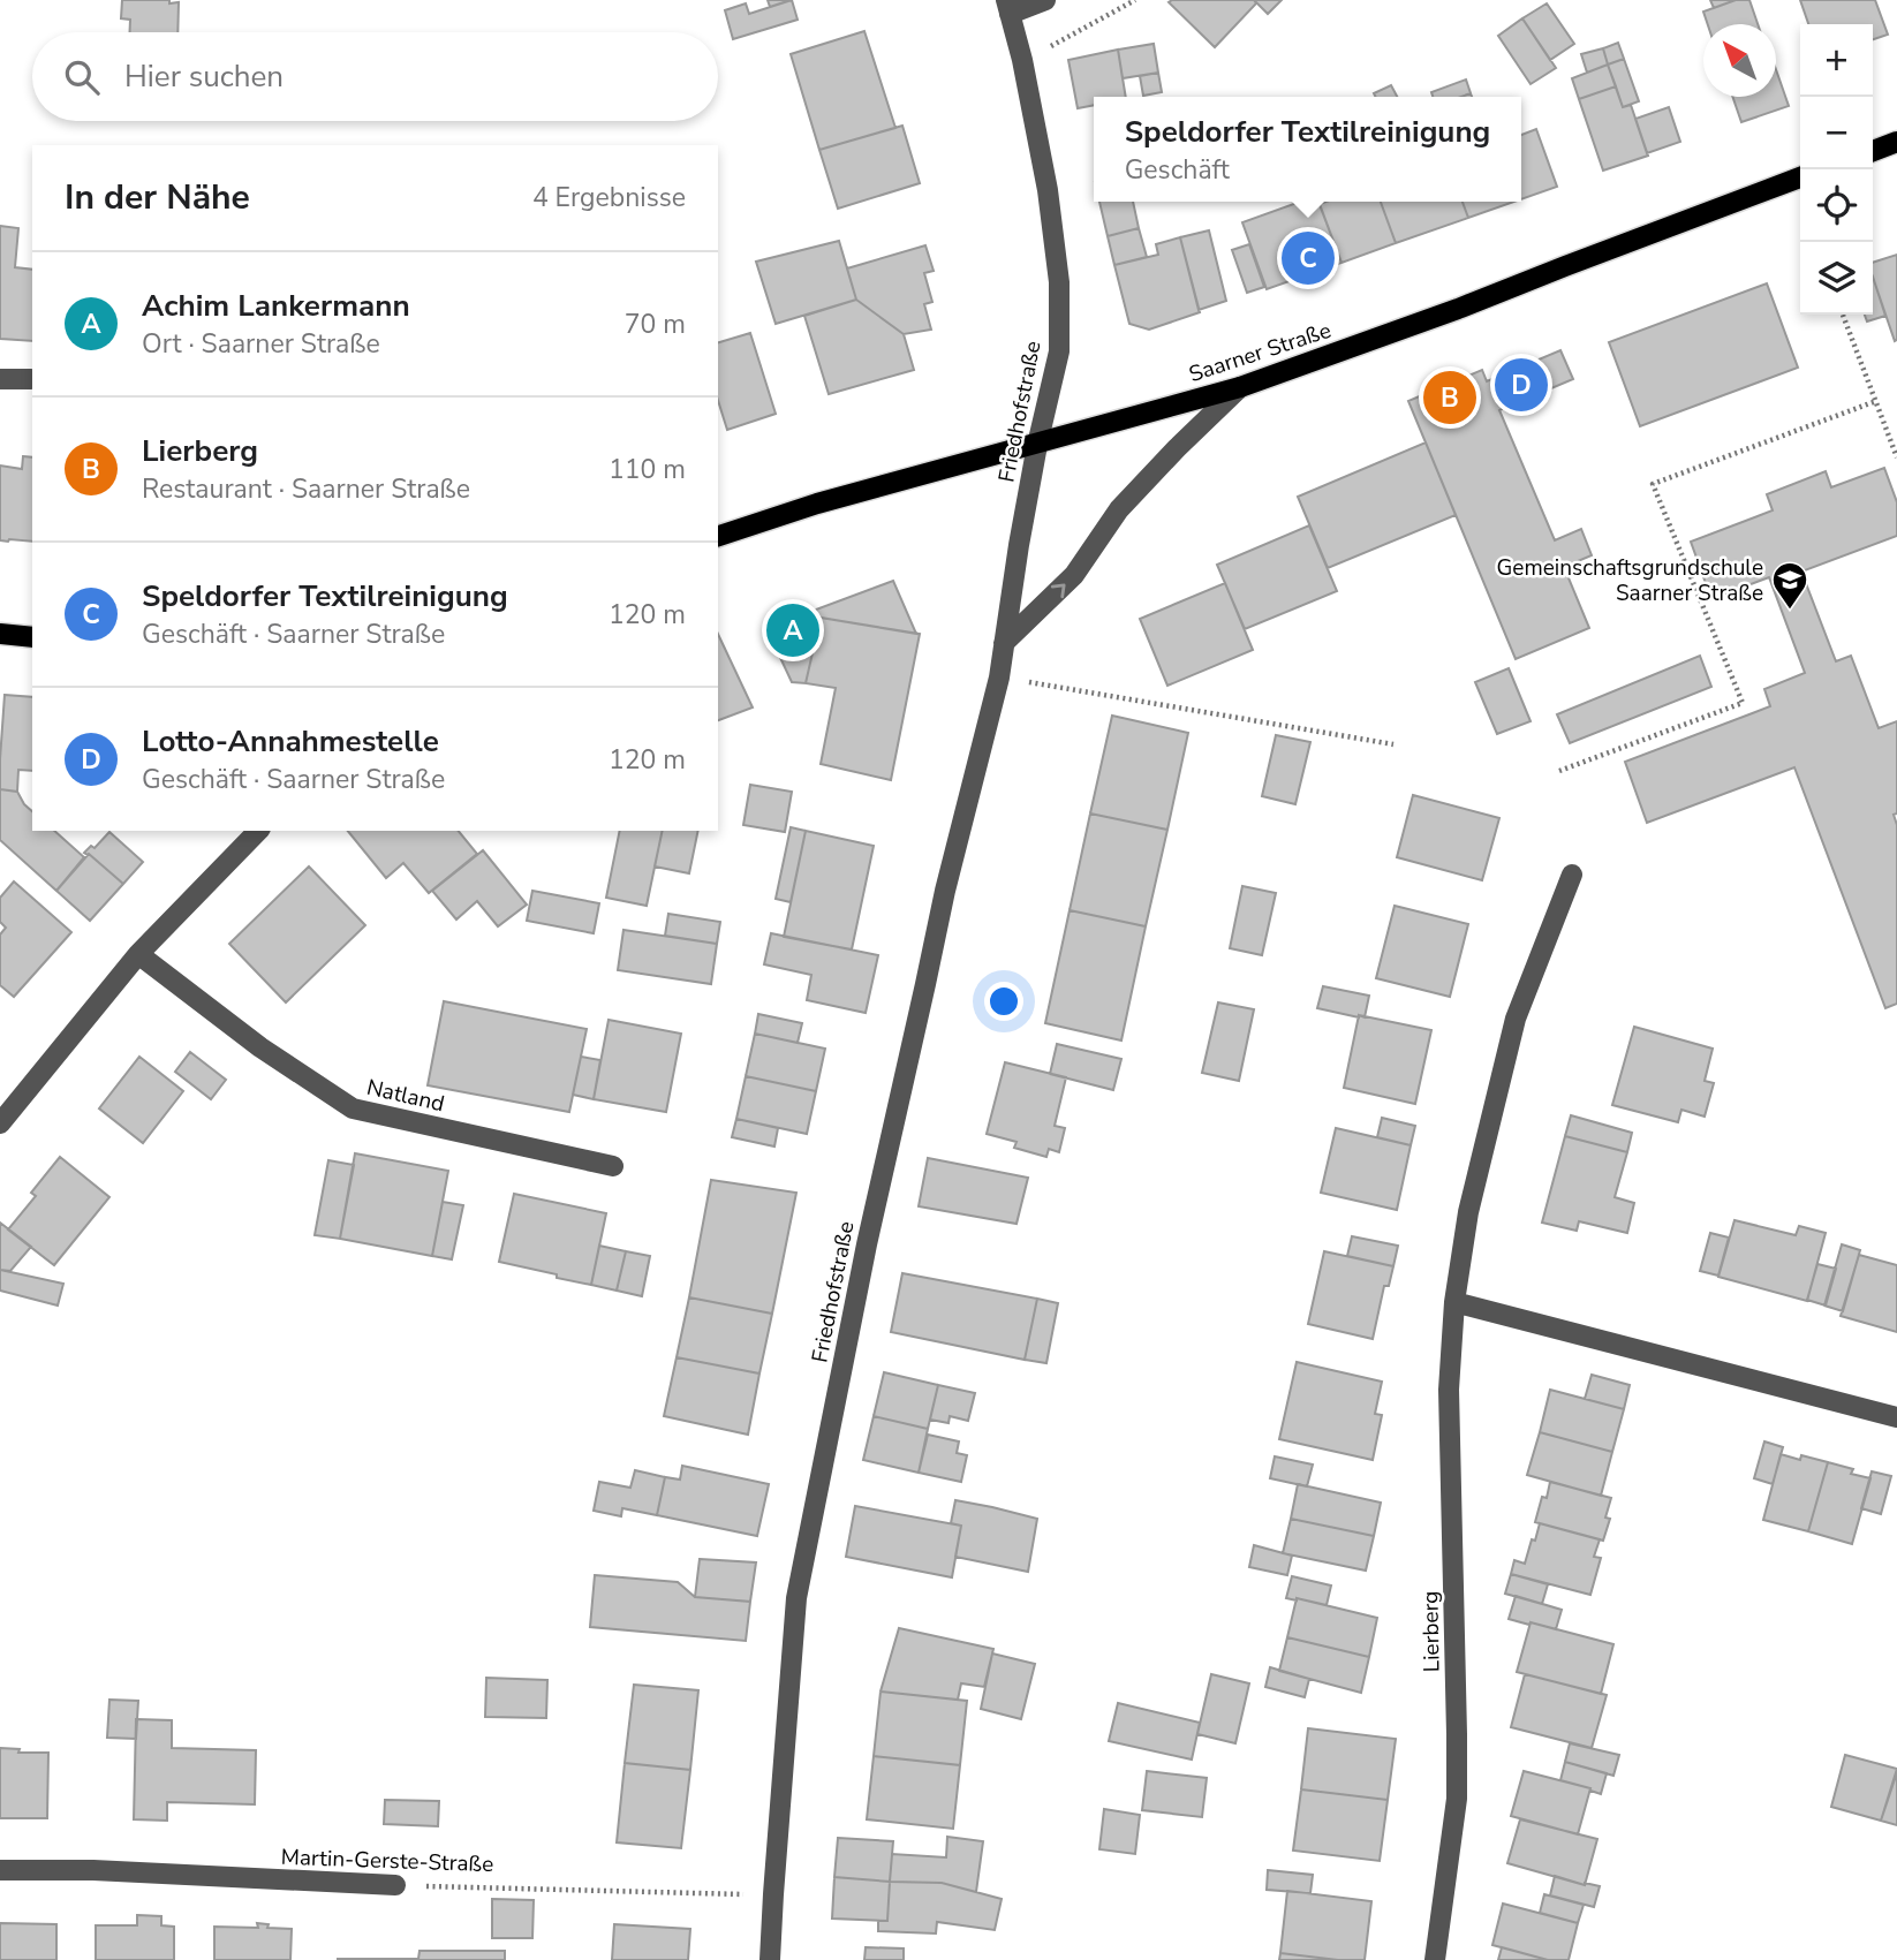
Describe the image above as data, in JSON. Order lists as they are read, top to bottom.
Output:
{
  "streets": {
    "main road": ["Saarner Straße"],
    "street": [
      "Friedhofstraße",
      "Natland",
      "Lierberg",
      "Martin-Gerste-Straße"
    ]
  },
  "crossings": [
    ["Saarner Straße", "Friedhofstraße"],
    ["Friedhofstraße", "Martin-Gerste-Straße"]
  ],
  "places": {
    "school or university": ["Gemeinschaftsgrundschule Saarner Straße"]
  },
  "north": "top left",
  "page": {
    "map_buttons": ["+", "−"],
    "search": "Hier suchen",
    "popup": ["Speldorfer Textilreinigung", "Geschäft"],
    "heading": ["In der Nähe", "4 Ergebnisse"],
    "pins": [
      "C",
      "D",
      "B",
      "A"
    ],
    "list": [
      {
        "mark": "A",
        "name": "Achim Lankermann",
        "note": "Ort · Saarner Straße",
        "value": "70 m"
      },
      {
        "mark": "B",
        "name": "Lierberg",
        "note": "Restaurant · Saarner Straße",
        "value": "110 m"
      },
      {
        "mark": "C",
        "name": "Speldorfer Textilreinigung",
        "note": "Geschäft · Saarner Straße",
        "value": "120 m"
      },
      {
        "mark": "D",
        "name": "Lotto-Annahmestelle",
        "note": "Geschäft · Saarner Straße",
        "value": "120 m"
      }
    ]
  }
}
